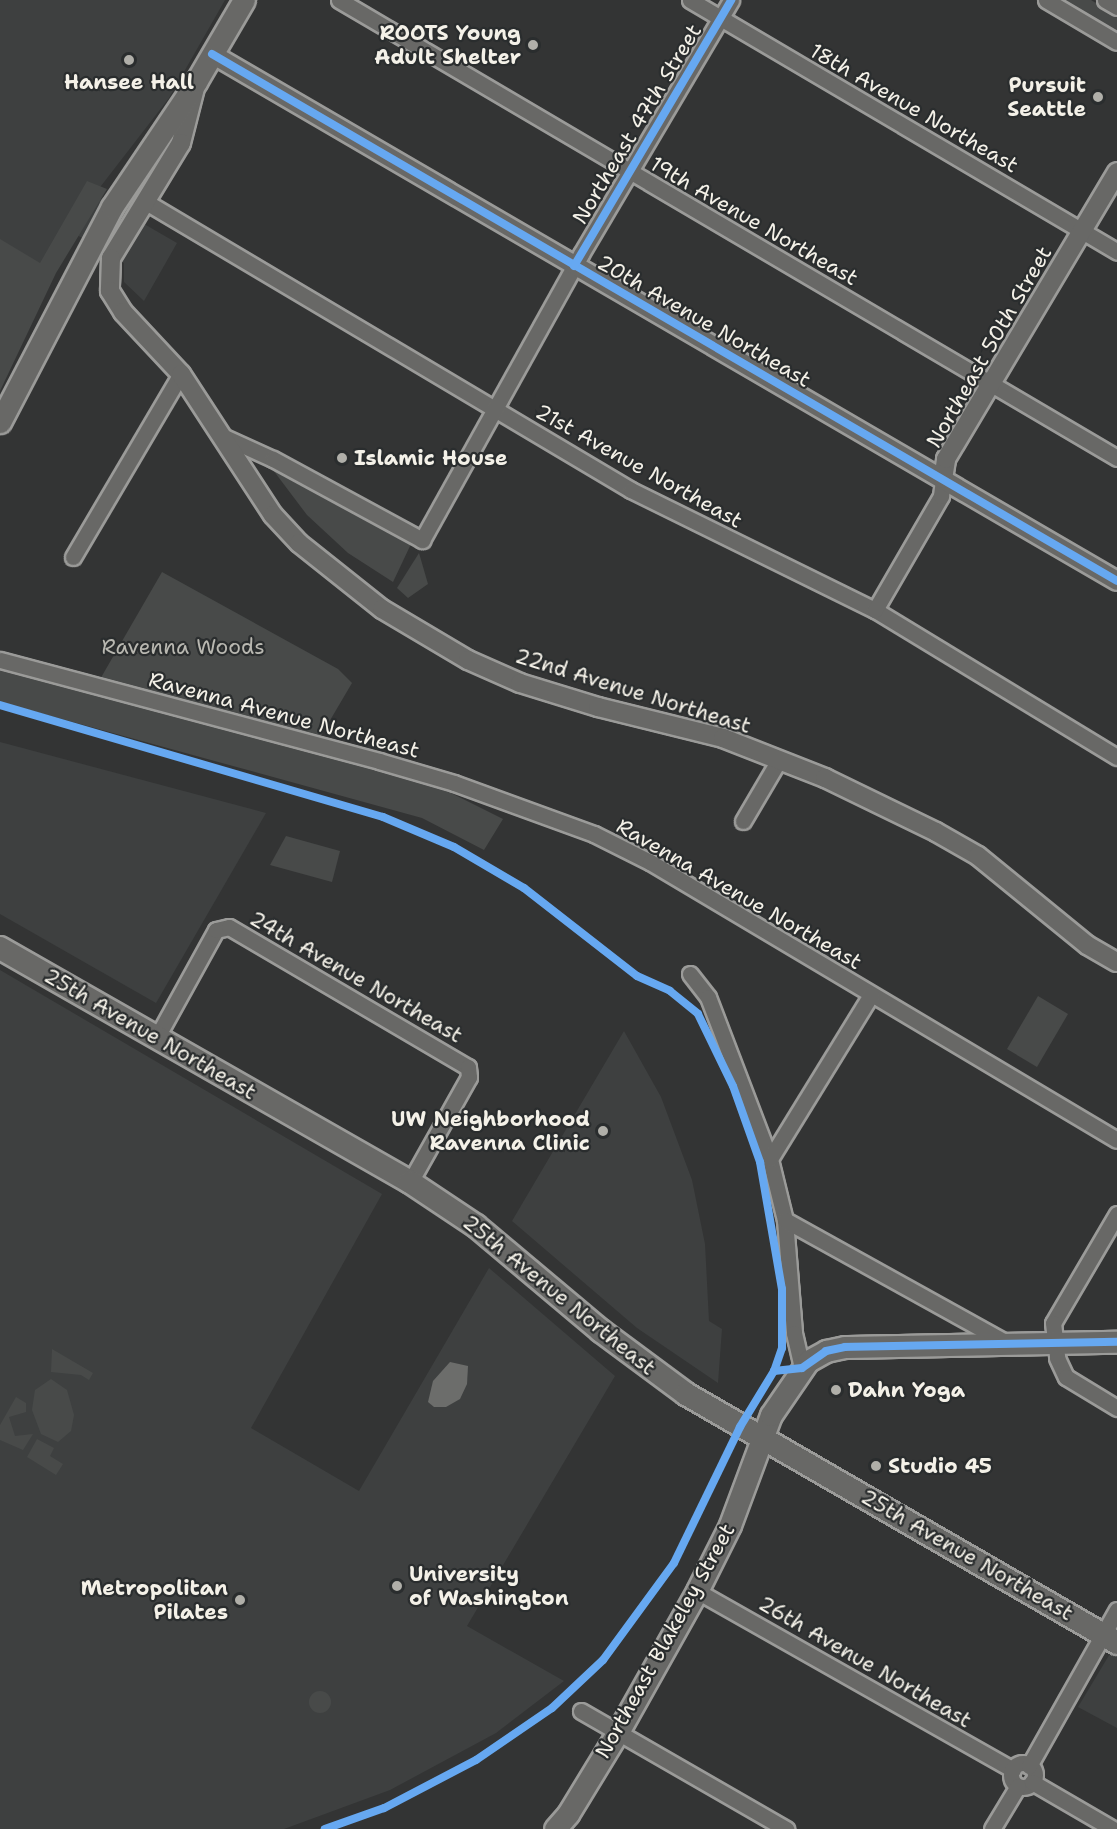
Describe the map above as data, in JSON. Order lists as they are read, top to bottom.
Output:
{
  "streets": {
    "main road": ["25th Avenue Northeast", "Northeast Blakeley Street"],
    "street": [
      "18th Avenue Northeast",
      "Northeast 47th Street",
      "19th Avenue Northeast",
      "20th Avenue Northeast",
      "Northeast 50th Street",
      "21st Avenue Northeast",
      "22nd Avenue Northeast",
      "Ravenna Avenue Northeast",
      "24th Avenue Northeast",
      "26th Avenue Northeast"
    ]
  },
  "crossings": [
    ["18th Avenue Northeast", "Northeast 47th Street"],
    ["18th Avenue Northeast", "Northeast 50th Street"],
    ["Northeast 47th Street", "19th Avenue Northeast"],
    ["Northeast 47th Street", "20th Avenue Northeast"],
    ["Northeast 47th Street", "21st Avenue Northeast"],
    ["Northeast 47th Street", "22nd Avenue Northeast"],
    ["19th Avenue Northeast", "Northeast 50th Street"],
    ["20th Avenue Northeast", "Northeast 50th Street"],
    ["Northeast 50th Street", "21st Avenue Northeast"],
    ["21st Avenue Northeast", "22nd Avenue Northeast"],
    ["24th Avenue Northeast", "25th Avenue Northeast"],
    ["25th Avenue Northeast", "Northeast Blakeley Street"],
    ["Northeast Blakeley Street", "26th Avenue Northeast"]
  ],
  "parks": ["Ravenna Woods"],
  "places": [
    "ROOTS Young Adult Shelter",
    "Hansee Hall",
    "Pursuit Seattle",
    "Islamic House",
    "UW Neighborhood Ravenna Clinic",
    "Dahn Yoga",
    "Studio 45",
    "University of Washington",
    "Metropolitan Pilates"
  ]
}
